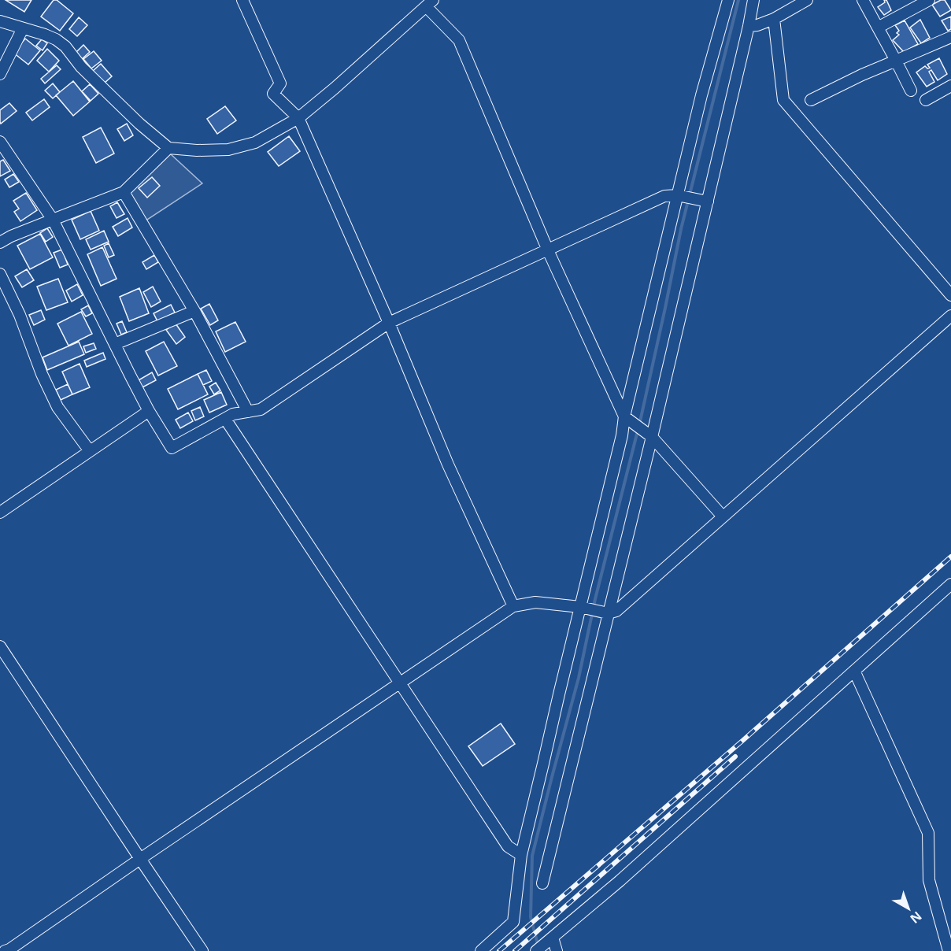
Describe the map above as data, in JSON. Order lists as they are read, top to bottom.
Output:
{
  "north": "bottom right"
}
